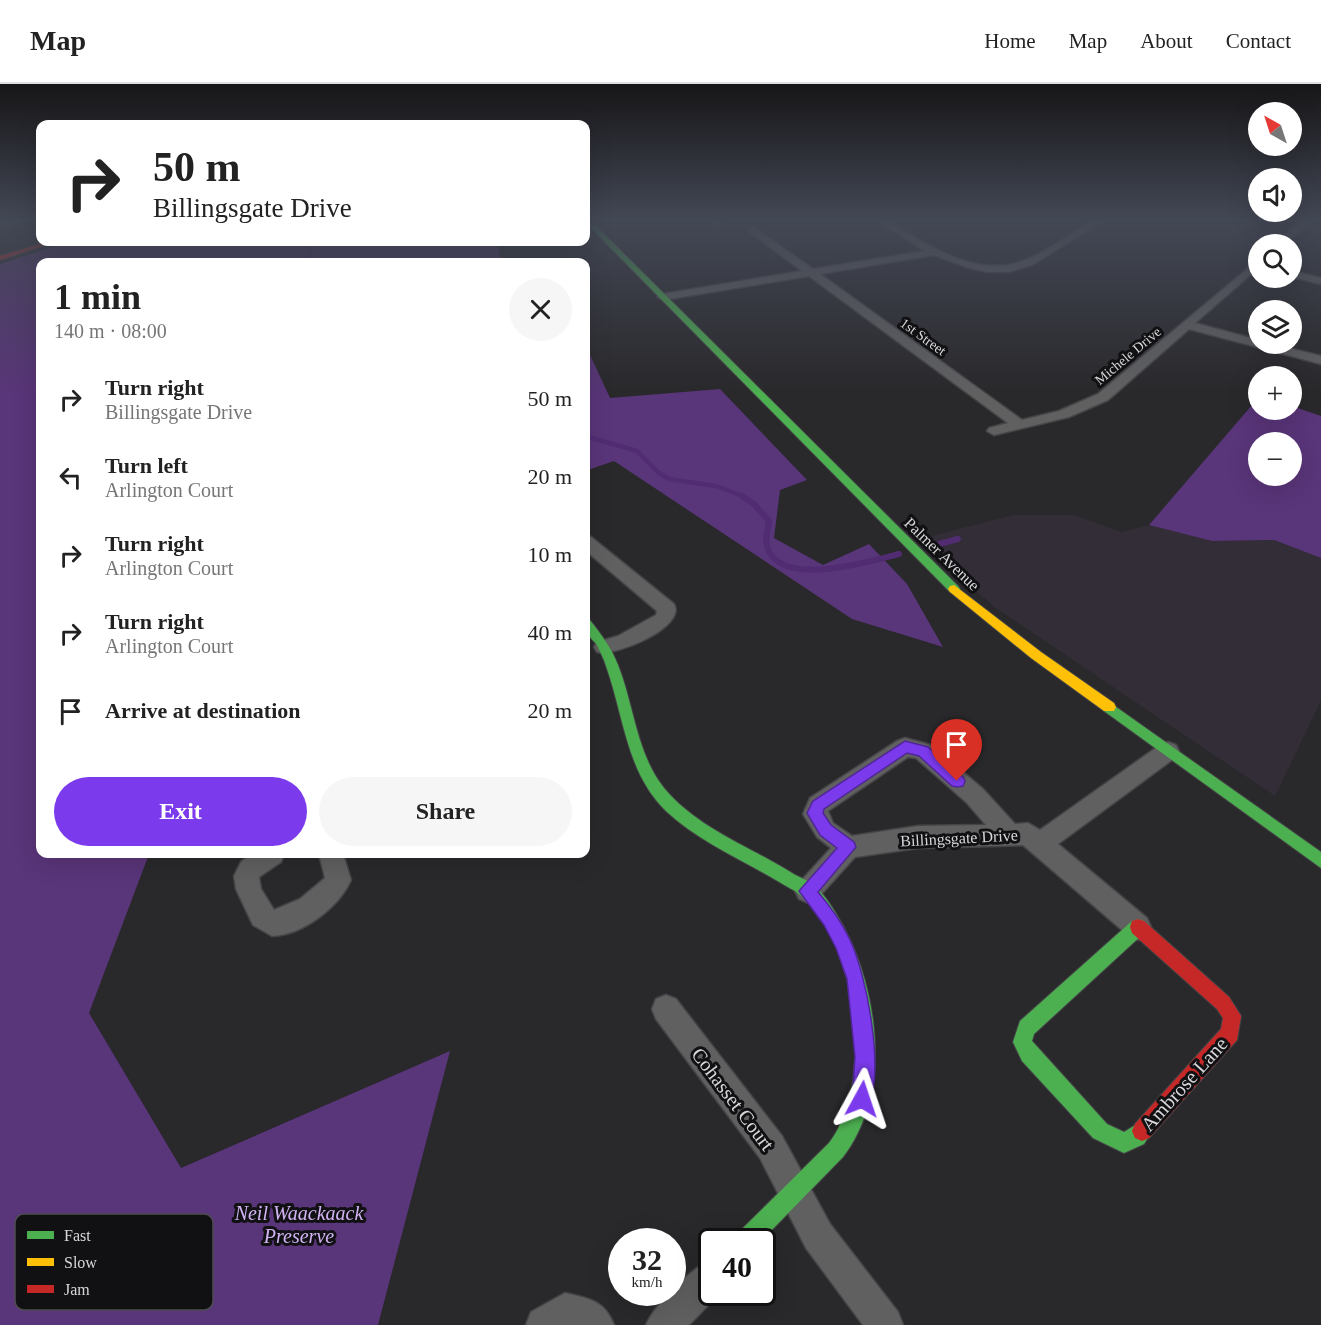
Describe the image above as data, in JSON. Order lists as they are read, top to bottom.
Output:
{
  "streets": {
    "street": [
      "1st Street",
      "Michele Drive",
      "Palmer Avenue",
      "Billingsgate Drive",
      "Ambrose Lane",
      "Cohasset Court"
    ]
  },
  "crossings": [
    ["1st Street", "Michele Drive"],
    ["Palmer Avenue", "Billingsgate Drive"],
    ["Billingsgate Drive", "Ambrose Lane"]
  ],
  "parks": ["Neil Waackaack Preserve"],
  "legend": ["Fast", "Slow", "Jam"],
  "north": "top left",
  "page": {
    "header": "Map",
    "nav": [
      "Home",
      "Map",
      "About",
      "Contact"
    ],
    "map_buttons": ["+", "−"],
    "turn": ["50 m", "Billingsgate Drive"],
    "heading": ["1 min", "140 m · 08:00"],
    "list": [
      {
        "name": "Turn right",
        "note": "Billingsgate Drive",
        "value": "50 m"
      },
      {
        "name": "Turn left",
        "note": "Arlington Court",
        "value": "20 m"
      },
      {
        "name": "Turn right",
        "note": "Arlington Court",
        "value": "10 m"
      },
      {
        "name": "Turn right",
        "note": "Arlington Court",
        "value": "40 m"
      },
      {
        "name": "Arrive at destination",
        "value": "20 m"
      }
    ],
    "buttons": ["Exit", "Share"],
    "speed": "32 km/h",
    "limit": "40"
  }
}
